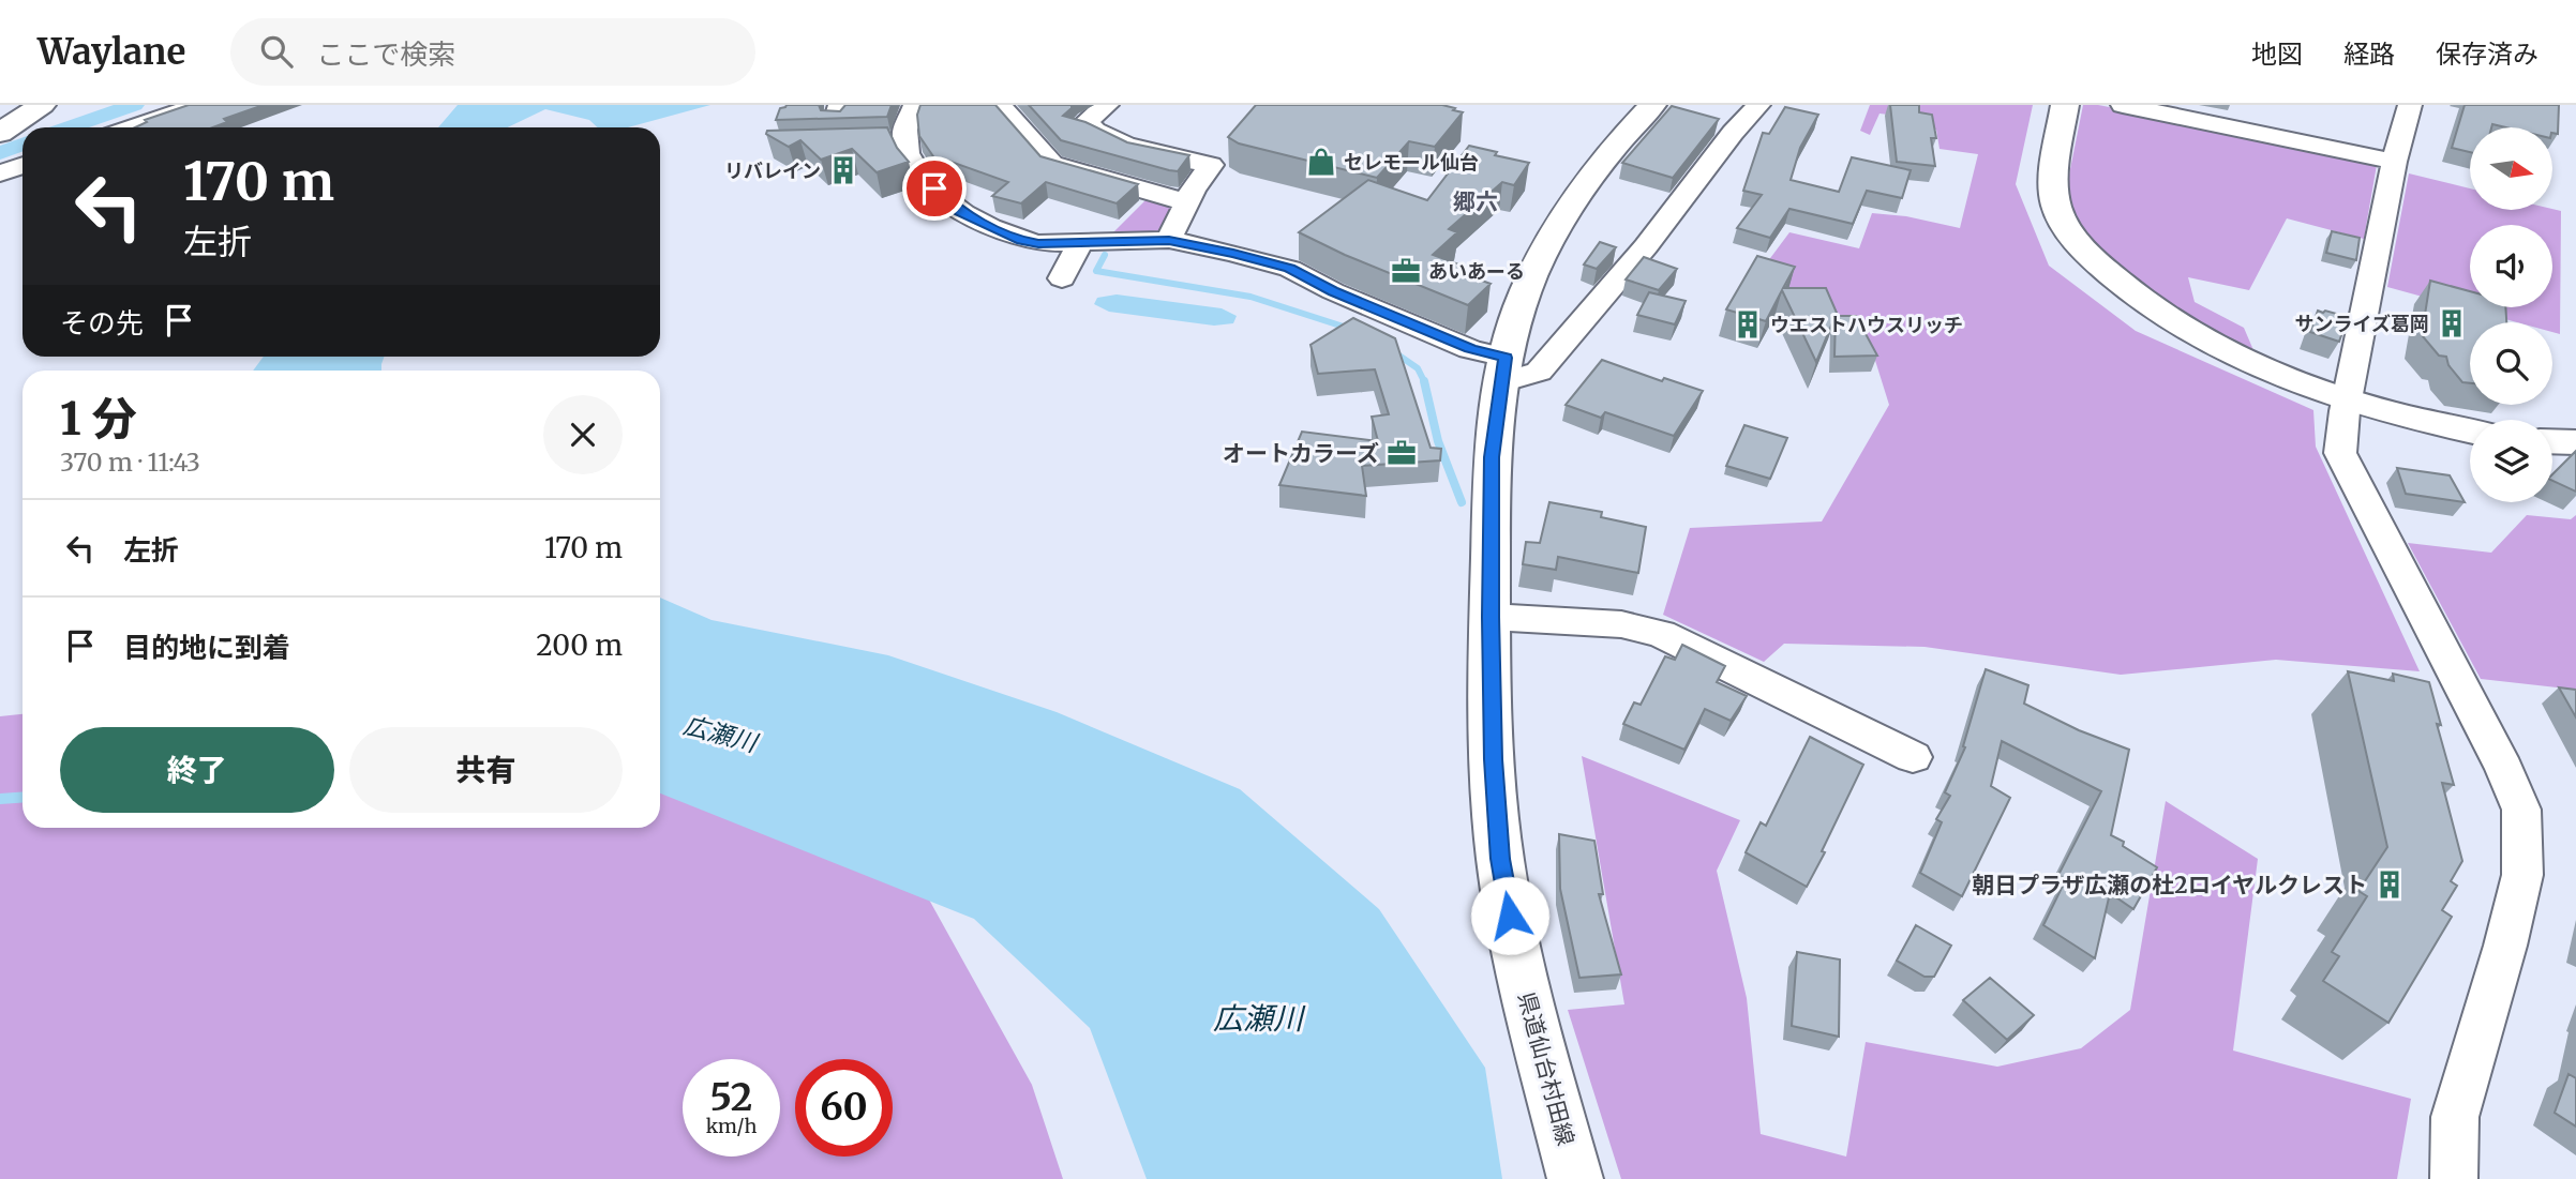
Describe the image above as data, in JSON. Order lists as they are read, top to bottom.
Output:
{
  "streets": {
    "main road": ["県道仙台村田線"]
  },
  "districts": ["郷六"],
  "water": ["広瀬川"],
  "places": {
    "shop": ["セレモール仙台"],
    "building": [
      "リバレイン",
      "サンライズ葛岡",
      "ウエストハウスリッチ",
      "朝日プラザ広瀬の杜2ロイヤルクレスト"
    ],
    "office": ["あいあーる", "オートカラーズ"]
  },
  "north": "right",
  "page": {
    "header": "Waylane",
    "search": "ここで検索",
    "nav": ["地図", "経路", "保存済み"],
    "turn": ["170 m", "左折"],
    "then": "その先",
    "heading": ["1 分", "370 m · 11:43"],
    "list": [
      {
        "name": "左折",
        "value": "170 m"
      },
      {
        "name": "目的地に到着",
        "value": "200 m"
      }
    ],
    "buttons": ["終了", "共有"],
    "speed": "52 km/h",
    "limit": "60"
  }
}
